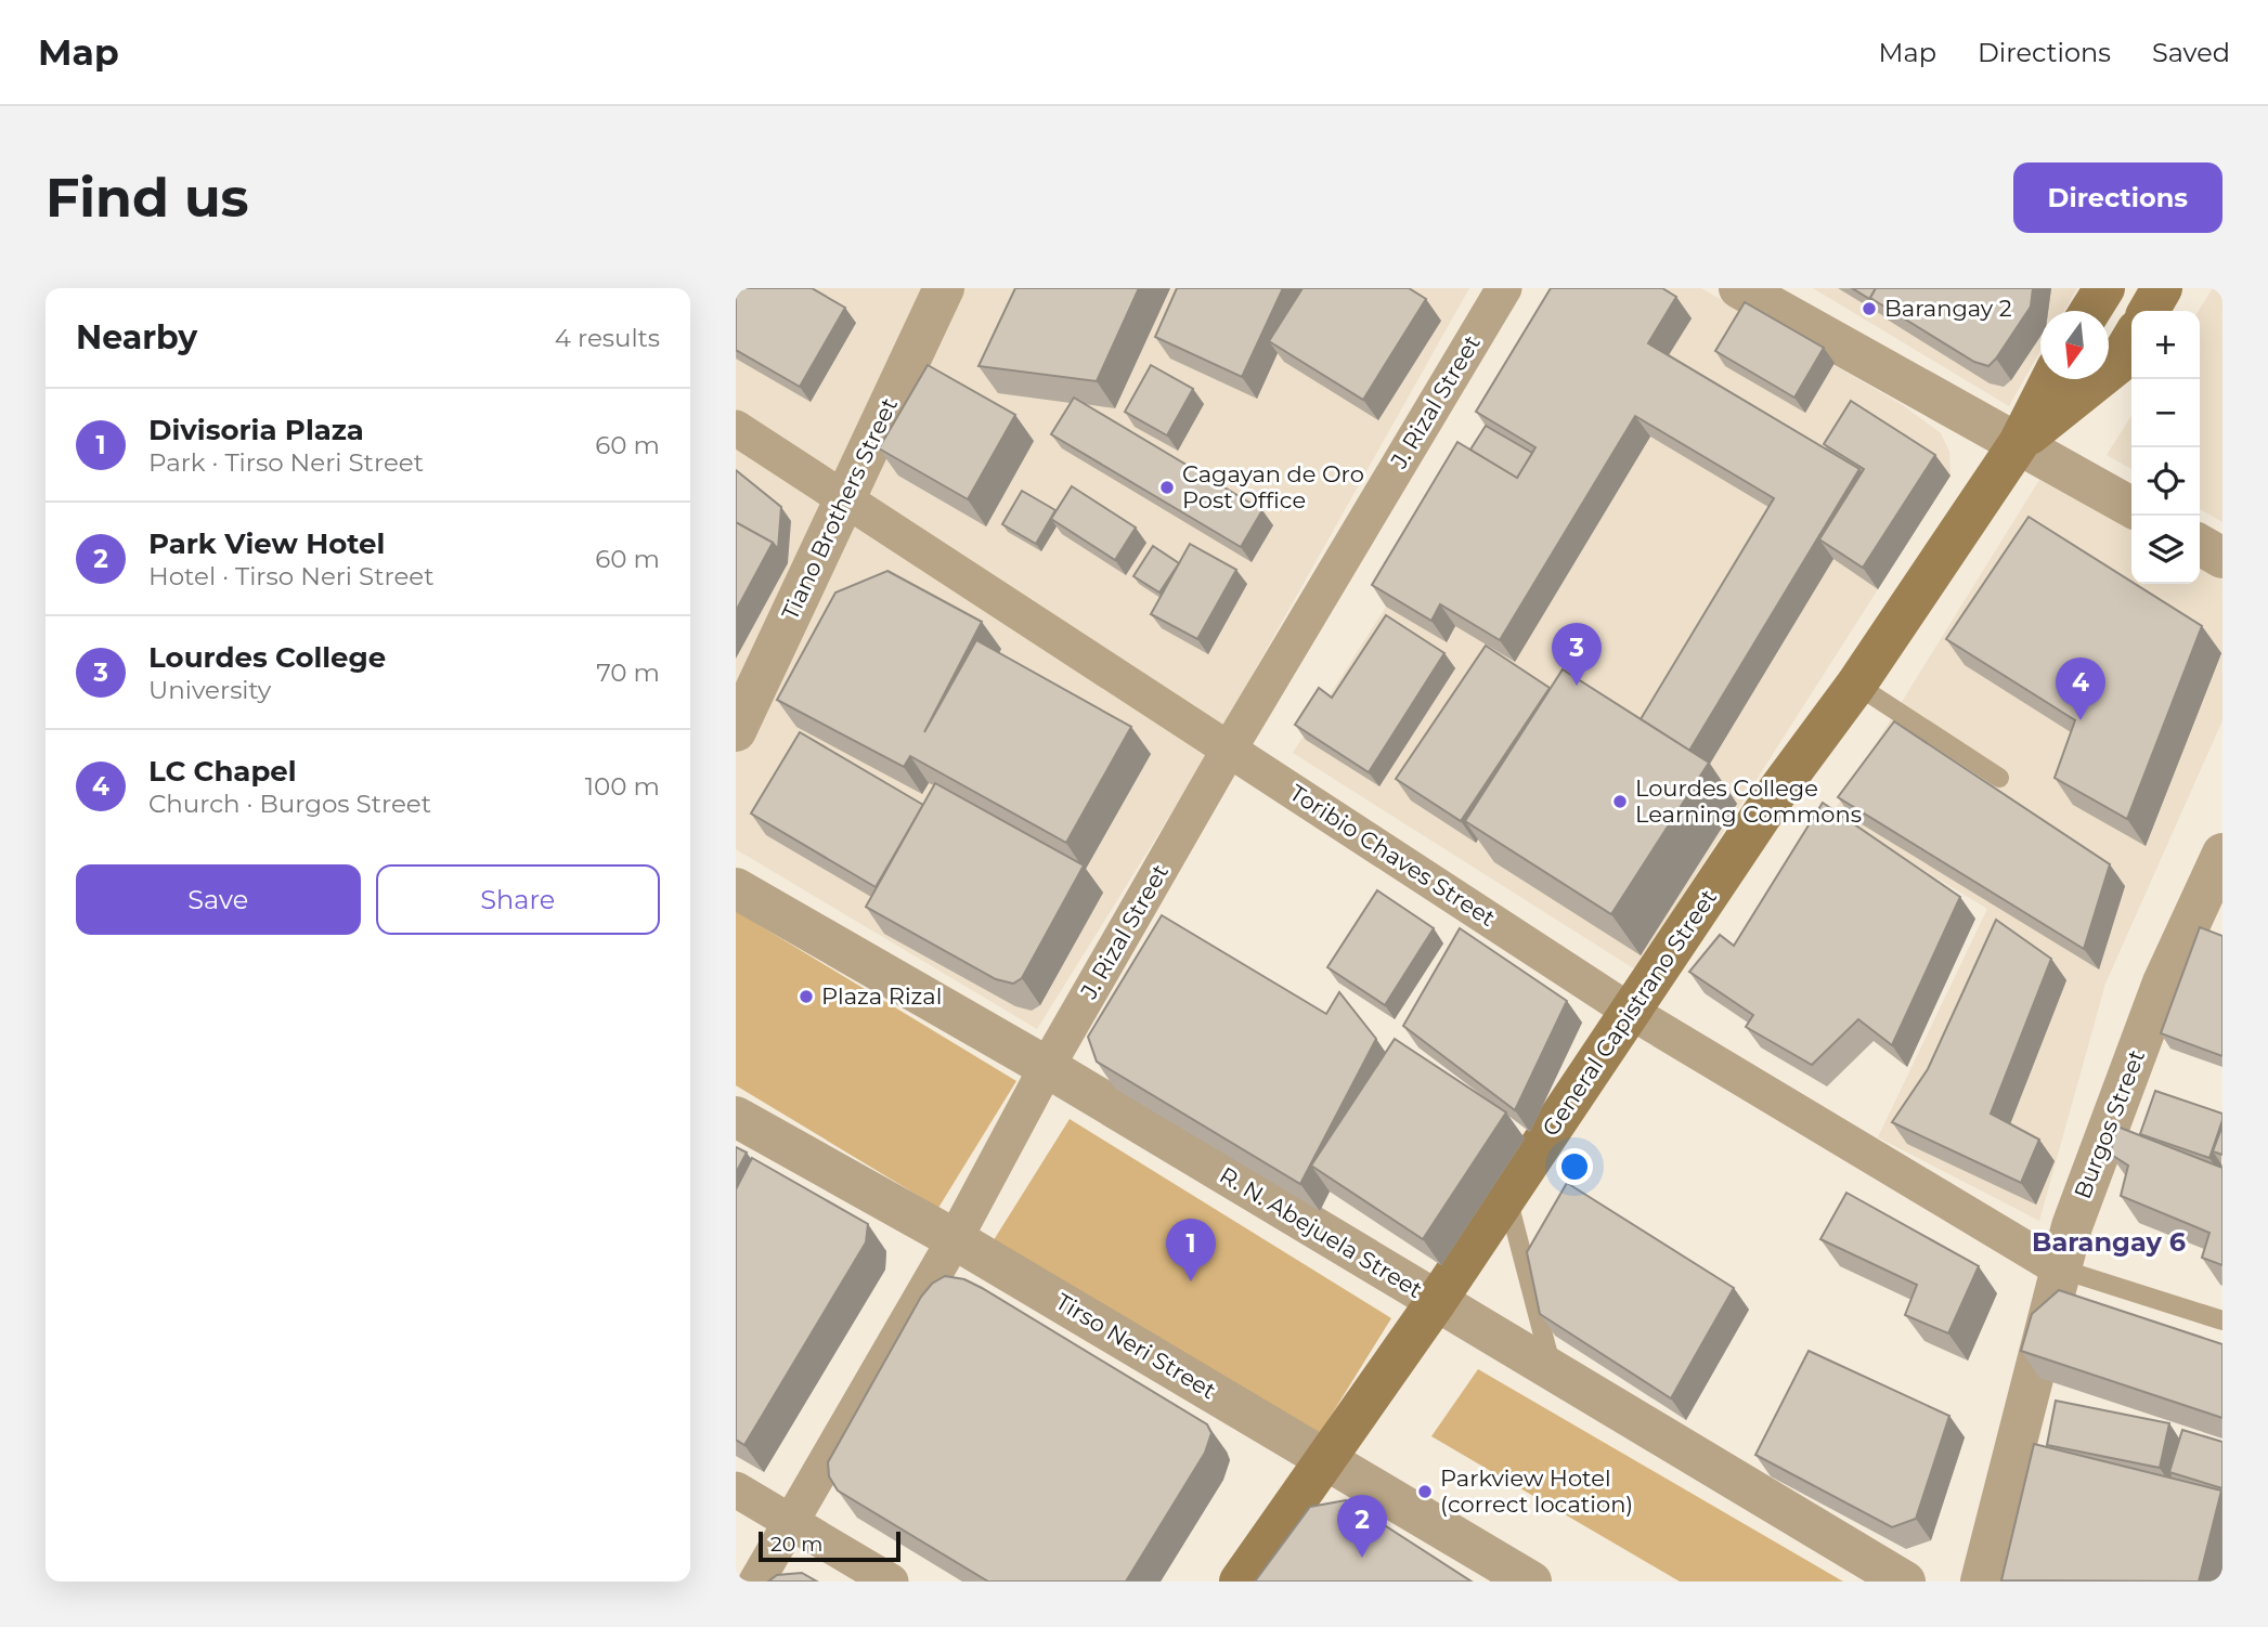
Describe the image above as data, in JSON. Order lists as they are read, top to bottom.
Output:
{
  "streets": {
    "main road": ["General Capistrano Street"],
    "street": [
      "J. Rizal Street",
      "Tiano Brothers Street",
      "Toribio Chaves Street",
      "Burgos Street",
      "R. N. Abejuela Street",
      "Tirso Neri Street"
    ]
  },
  "crossings": [
    ["J. Rizal Street", "Toribio Chaves Street"],
    ["J. Rizal Street", "R. N. Abejuela Street"],
    ["J. Rizal Street", "Tirso Neri Street"],
    ["Tiano Brothers Street", "Toribio Chaves Street"],
    ["Toribio Chaves Street", "General Capistrano Street"],
    ["Toribio Chaves Street", "Burgos Street"],
    ["General Capistrano Street", "R. N. Abejuela Street"],
    ["General Capistrano Street", "Tirso Neri Street"]
  ],
  "districts": ["Barangay 6"],
  "places": [
    "Barangay 2",
    "Cagayan de Oro Post Office",
    "Lourdes College Learning Commons",
    "Plaza Rizal",
    "Parkview Hotel (correct location)"
  ],
  "scale_bar": "20 m",
  "north": "bottom",
  "page": {
    "header": "Map",
    "nav": ["Map", "Directions", "Saved"],
    "buttons": [
      "Directions",
      ["Save", "Share"]
    ],
    "title": "Find us",
    "heading": ["Nearby", "4 results"],
    "map_buttons": ["+", "−"],
    "list": [
      {
        "mark": "1",
        "name": "Divisoria Plaza",
        "note": "Park · Tirso Neri Street",
        "value": "60 m"
      },
      {
        "mark": "2",
        "name": "Park View Hotel",
        "note": "Hotel · Tirso Neri Street",
        "value": "60 m"
      },
      {
        "mark": "3",
        "name": "Lourdes College",
        "note": "University",
        "value": "70 m"
      },
      {
        "mark": "4",
        "name": "LC Chapel",
        "note": "Church · Burgos Street",
        "value": "100 m"
      }
    ],
    "pins": [
      "3",
      "4",
      "1",
      "2"
    ],
    "scale": "20 m"
  }
}
